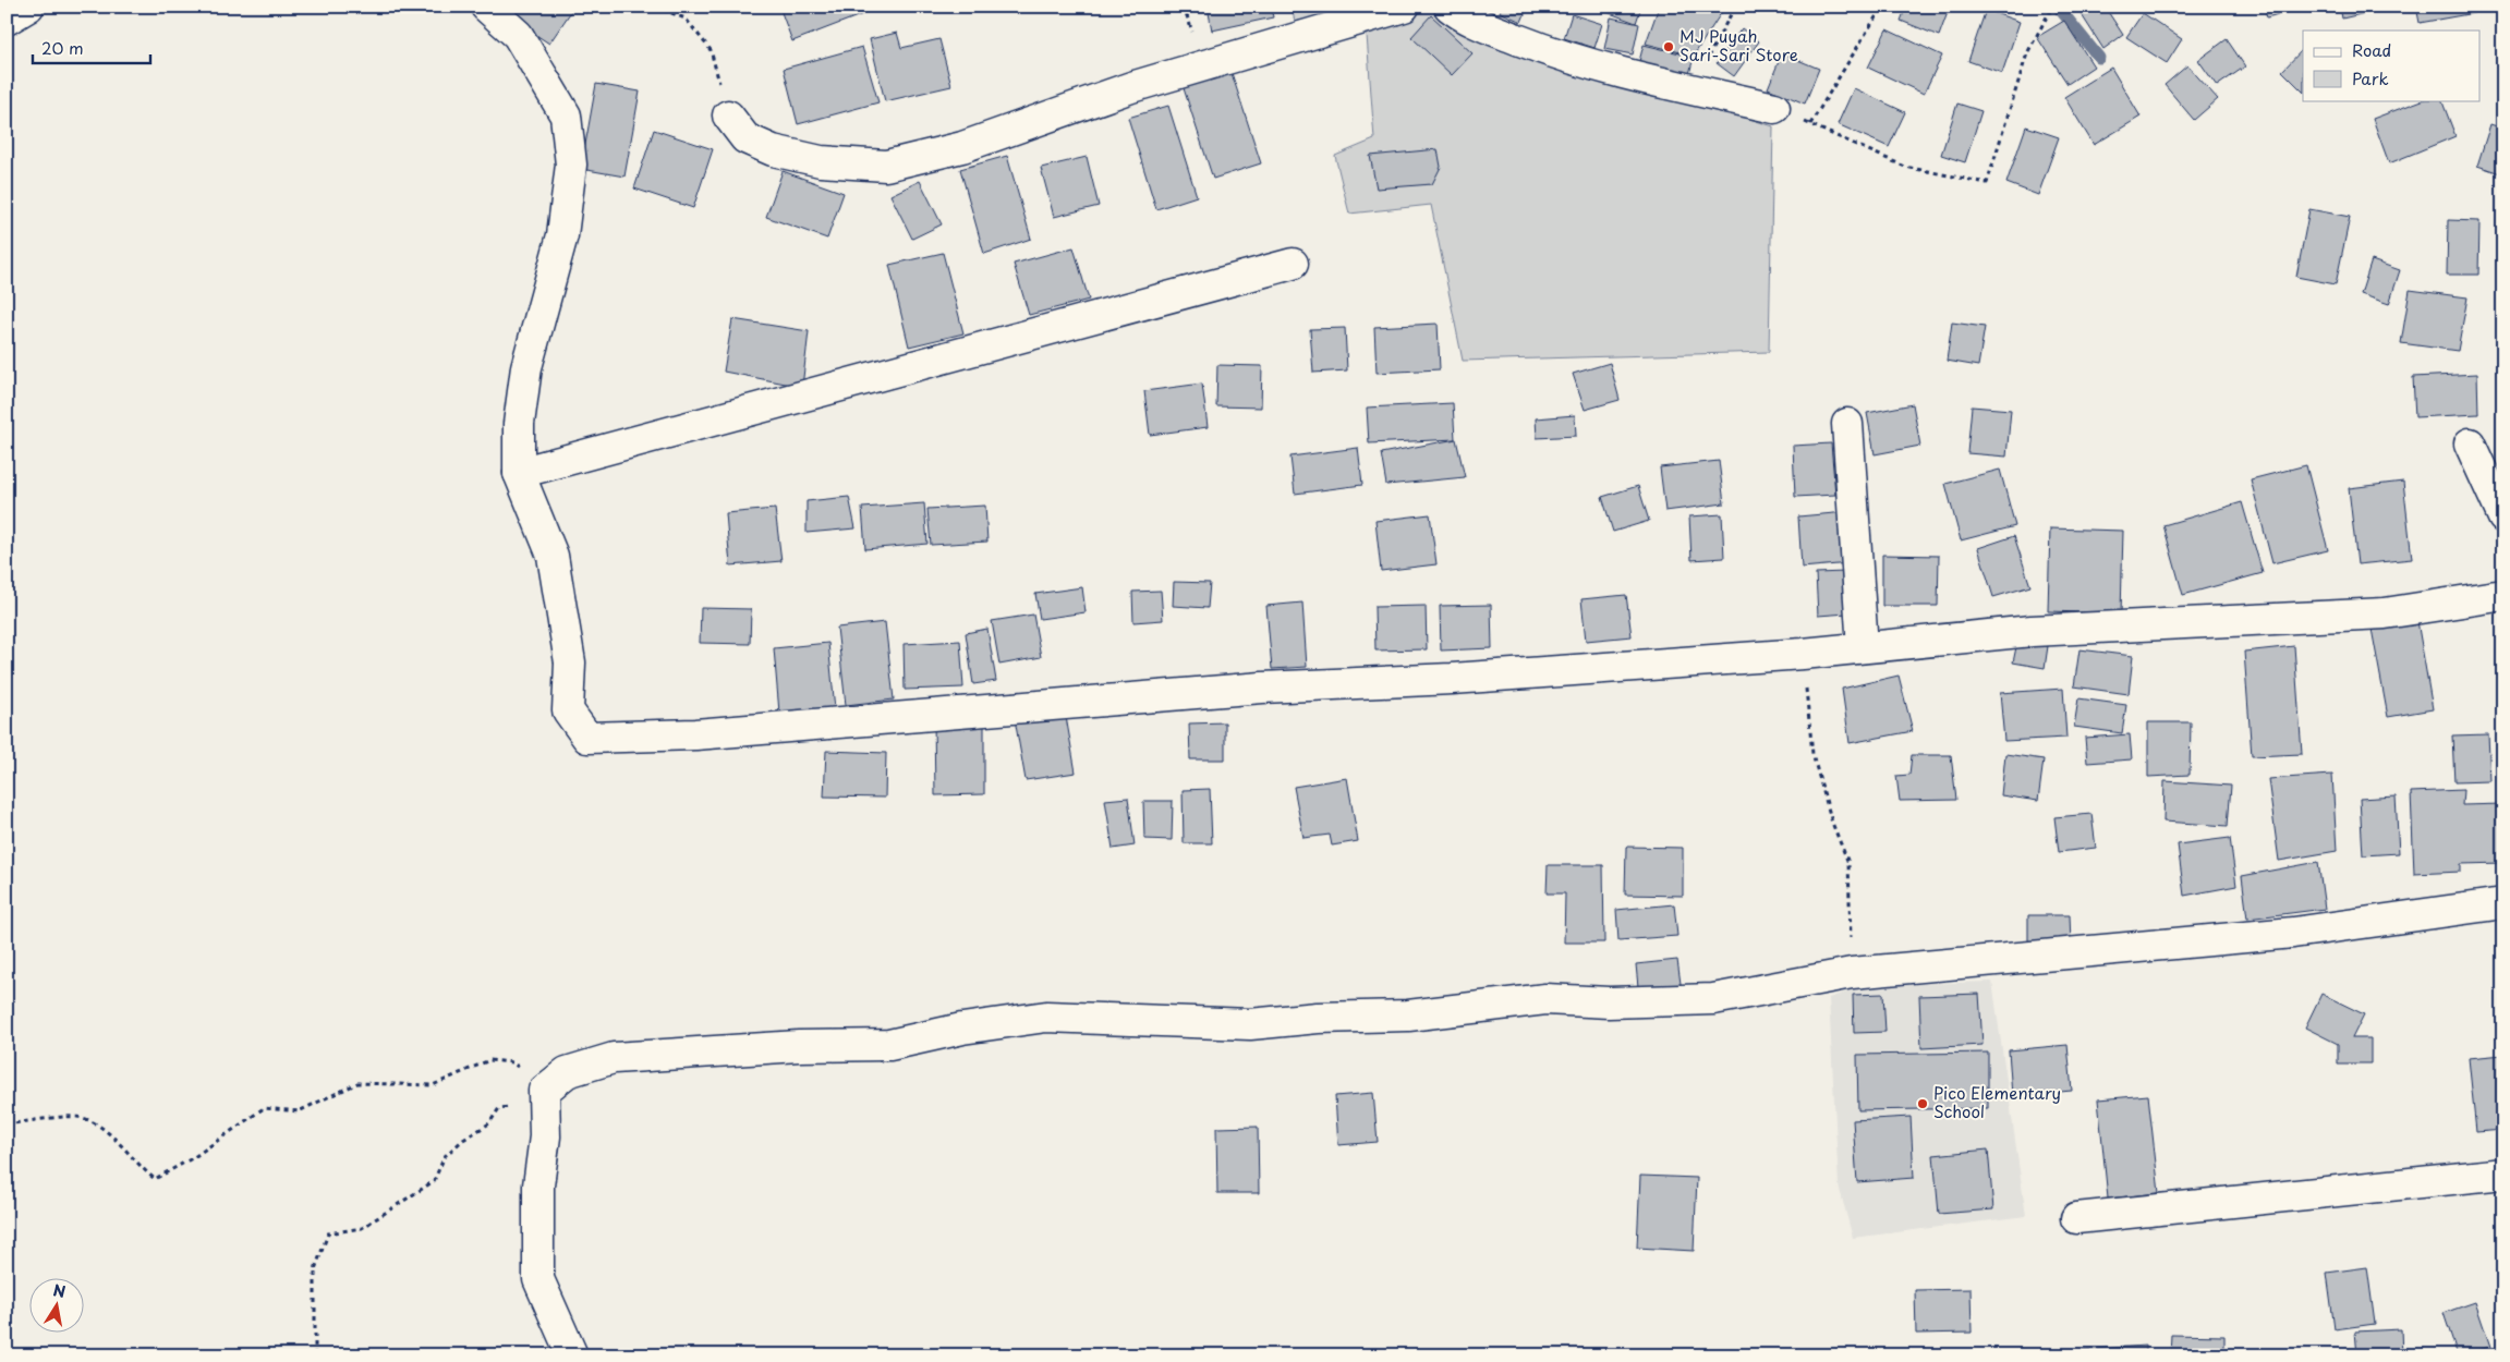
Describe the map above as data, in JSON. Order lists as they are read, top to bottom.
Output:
{
  "places": ["MJ Puyah Sari-Sari Store", "Pico Elementary School"],
  "legend": ["Road", "Park"],
  "scale_bar": "20 m",
  "north": "top"
}
